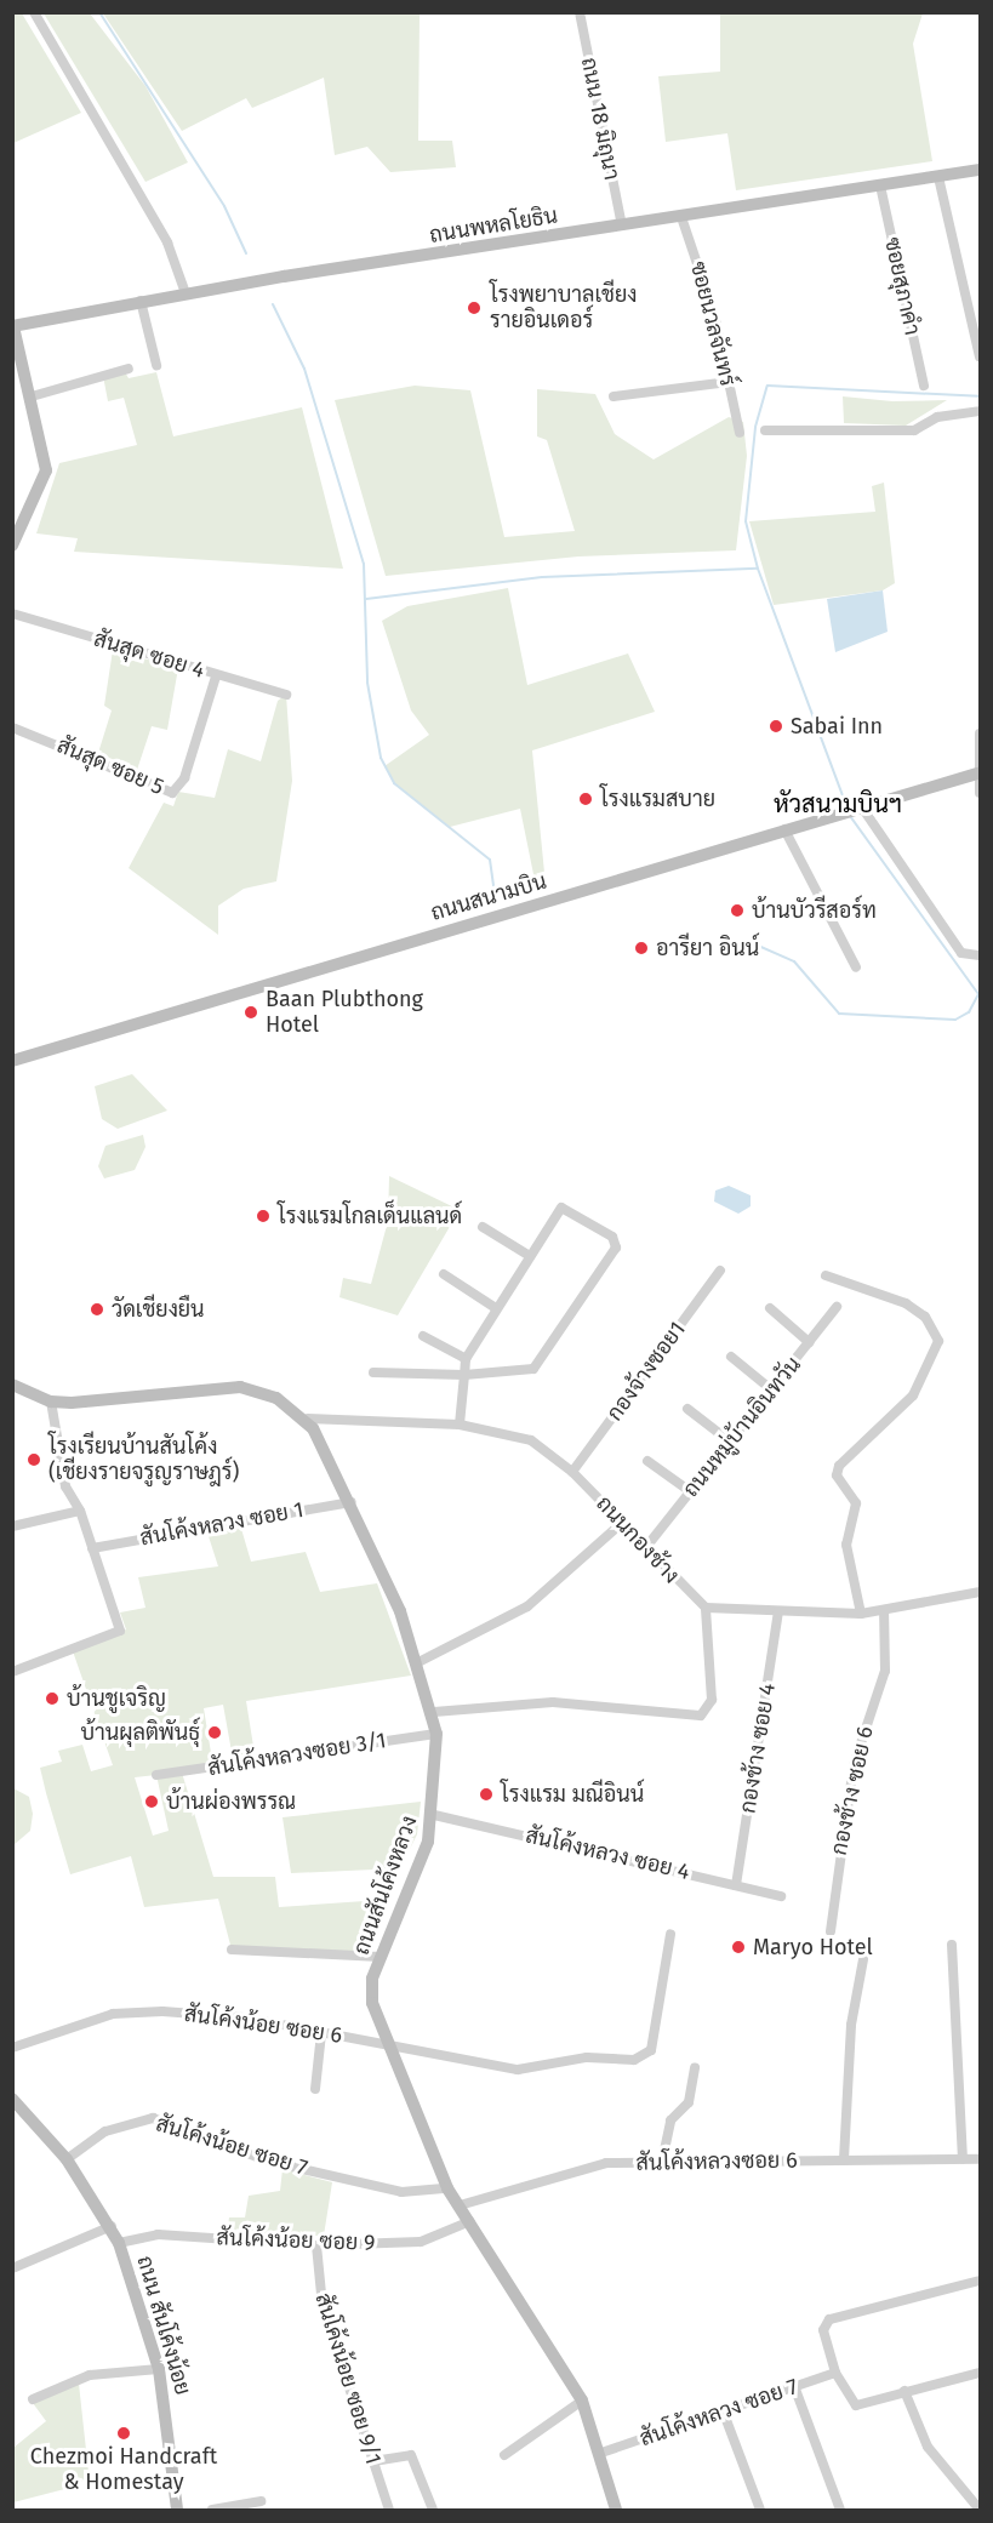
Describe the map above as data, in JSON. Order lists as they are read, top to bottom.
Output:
{
  "streets": {
    "street": [
      "ถนน 18 มิถุนา",
      "ถนนพหลโยธิน",
      "ซอยสุภาคำ",
      "ซอยนวลจันทร์",
      "สันสุด ซอย 4",
      "สันสุด ซอย 5",
      "ถนนสนามบิน",
      "กองจ้างซอย1",
      "ถนนหมู่บ้านอินทวัน",
      "สันโค้งหลวง ซอย 1",
      "ถนนกองช้าง",
      "กองช้าง ซอย 4",
      "สันโค้งหลวงซอย 3/1",
      "กองช้าง ซอย 6",
      "สันโค้งหลวง ซอย 4",
      "ถนนสันโค้งหลวง",
      "สันโค้งน้อย ซอย 6",
      "สันโค้งน้อย ซอย 7",
      "สันโค้งหลวงซอย 6",
      "สันโค้งน้อย ซอย 9",
      "ถนน สันโค้งน้อย",
      "สันโค้งน้อย ซอย 9/1",
      "สันโค้งหลวง ซอย 7"
    ]
  },
  "crossings": [
    ["ถนน 18 มิถุนา", "ถนนพหลโยธิน"],
    ["ถนนพหลโยธิน", "ซอยสุภาคำ"],
    ["ถนนพหลโยธิน", "ซอยนวลจันทร์"],
    ["สันสุด ซอย 4", "สันสุด ซอย 5"],
    ["กองจ้างซอย1", "ถนนกองช้าง"],
    ["ถนนหมู่บ้านอินทวัน", "ถนนกองช้าง"],
    ["สันโค้งหลวง ซอย 1", "ถนนสันโค้งหลวง"],
    ["ถนนกองช้าง", "ถนนสันโค้งหลวง"],
    ["กองช้าง ซอย 4", "สันโค้งหลวง ซอย 4"],
    ["สันโค้งหลวงซอย 3/1", "ถนนสันโค้งหลวง"],
    ["สันโค้งหลวง ซอย 4", "ถนนสันโค้งหลวง"],
    ["ถนนสันโค้งหลวง", "สันโค้งน้อย ซอย 6"],
    ["ถนนสันโค้งหลวง", "สันโค้งน้อย ซอย 7"],
    ["ถนนสันโค้งหลวง", "สันโค้งหลวงซอย 6"],
    ["ถนนสันโค้งหลวง", "สันโค้งน้อย ซอย 9"],
    ["ถนนสันโค้งหลวง", "สันโค้งหลวง ซอย 7"],
    ["สันโค้งน้อย ซอย 7", "ถนน สันโค้งน้อย"],
    ["สันโค้งน้อย ซอย 9", "ถนน สันโค้งน้อย"],
    ["สันโค้งน้อย ซอย 9", "สันโค้งน้อย ซอย 9/1"]
  ],
  "districts": ["หัวสนามบินฯ"],
  "places": [
    "โรงพยาบาลเชียง รายอินเดอร์",
    "Sabai Inn",
    "โรงแรมสบาย",
    "บ้านบัวรีสอร์ท",
    "อารียา อินน์",
    "Baan Plubthong Hotel",
    "โรงแรมโกลเด็นแลนด์",
    "วัดเชียงยืน",
    "โรงเรียนบ้านสันโค้ง (เชียงรายจรูญราษฎร์)",
    "บ้านชูเจริญ",
    "บ้านผุลติพันธ์ุ",
    "โรงแรม มณีอินน์",
    "บ้านผ่องพรรณ",
    "Maryo Hotel",
    "Chezmoi Handcraft & Homestay"
  ]
}
